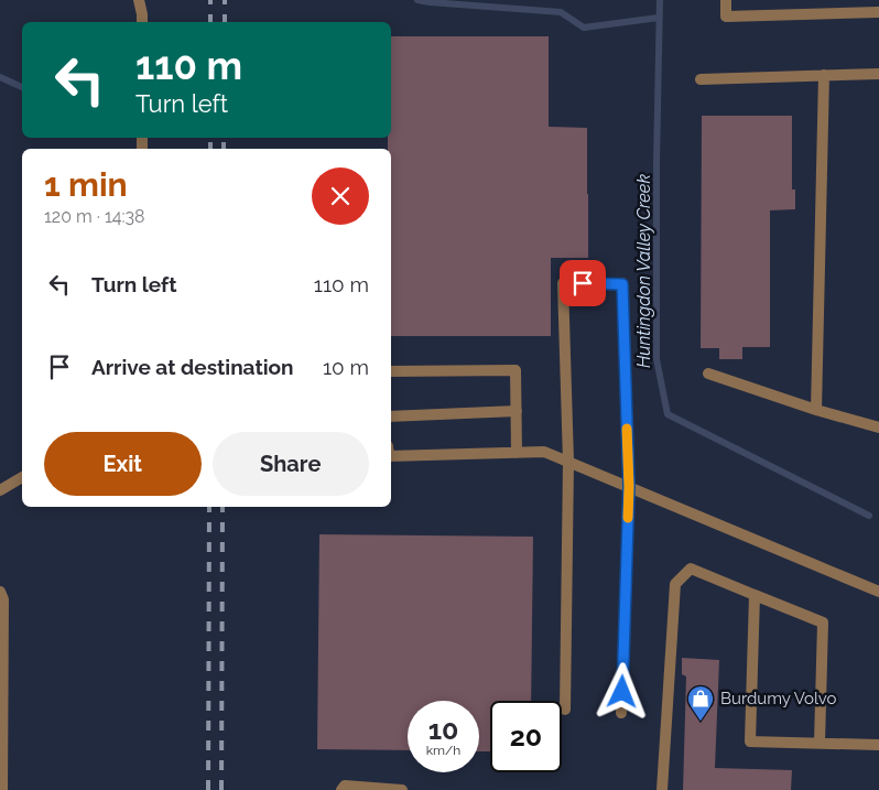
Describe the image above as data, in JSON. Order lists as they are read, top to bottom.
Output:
{
  "water": ["Huntingdon Valley Creek"],
  "places": {
    "shop": ["Burdumy Volvo"]
  },
  "page": {
    "turn": ["110 m", "Turn left"],
    "heading": ["1 min", "120 m · 14:38"],
    "list": [
      {
        "name": "Turn left",
        "value": "110 m"
      },
      {
        "name": "Arrive at destination",
        "value": "10 m"
      }
    ],
    "buttons": ["Exit", "Share"],
    "speed": "10 km/h",
    "limit": "20"
  }
}
